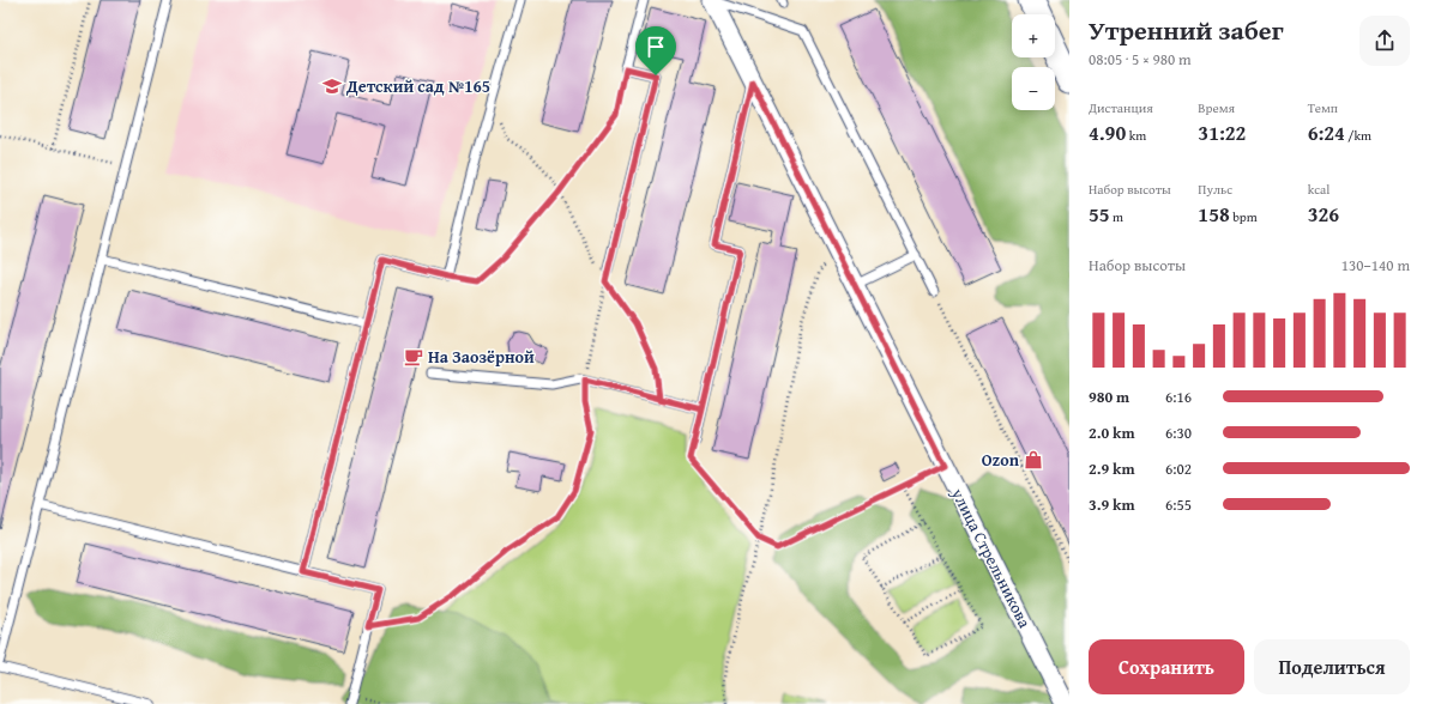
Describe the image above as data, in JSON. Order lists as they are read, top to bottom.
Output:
{
  "streets": {
    "street": ["улица Стрельникова"]
  },
  "places": {
    "school or university": ["Детский сад №165"],
    "cafe": ["На Заозёрной"],
    "shop": ["Ozon"]
  },
  "page": {
    "heading": ["Утренний забег", "08:05 · 5 × 980 m"],
    "map_buttons": ["+", "−"],
    "stats": [
      ["Дистанция", "4.90 km"],
      ["Время", "31:22"],
      ["Темп", "6:24 /km"],
      ["Набор высоты", "55 m"],
      ["Пульс", "158 bpm"],
      ["kcal", "326"]
    ],
    "chart": ["Набор высоты", "130–140 m"],
    "list": [
      {
        "name": "980 m",
        "note": "6:16"
      },
      {
        "name": "2.0 km",
        "note": "6:30"
      },
      {
        "name": "2.9 km",
        "note": "6:02"
      },
      {
        "name": "3.9 km",
        "note": "6:55"
      }
    ],
    "buttons": ["Сохранить", "Поделиться"]
  }
}
